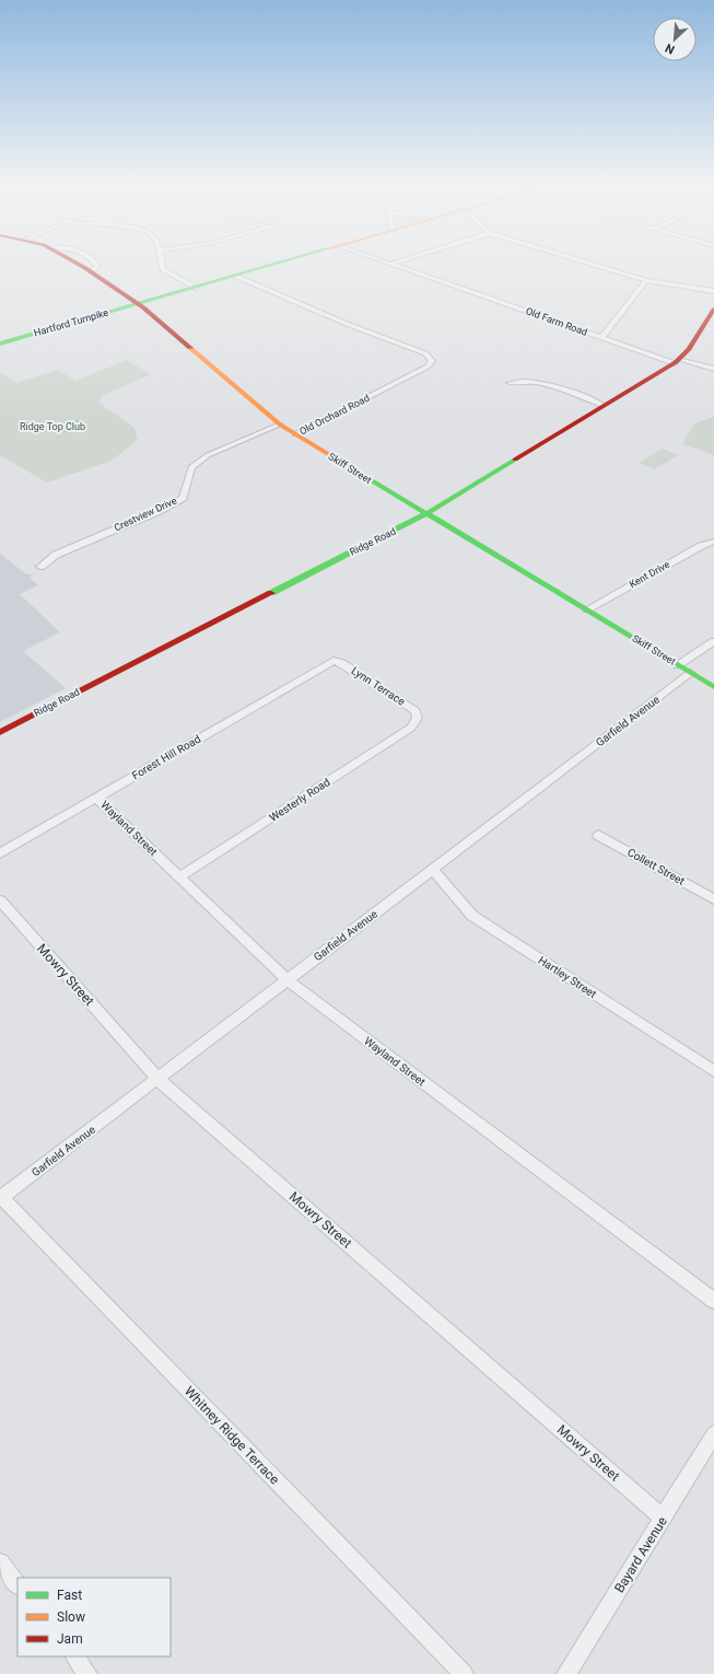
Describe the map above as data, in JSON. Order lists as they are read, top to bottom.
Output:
{
  "streets": {
    "main road": ["Hartford Turnpike", "Skiff Street", "Ridge Road"],
    "street": [
      "Old Farm Road",
      "Old Orchard Road",
      "Crestview Drive",
      "Kent Drive",
      "Lynn Terrace",
      "Garfield Avenue",
      "Forest Hill Road",
      "Westerly Road",
      "Wayland Street",
      "Collett Street",
      "Mowry Street",
      "Hartley Street",
      "Whitney Ridge Terrace",
      "Bayard Avenue"
    ]
  },
  "crossings": [
    ["Old Farm Road", "Ridge Road"],
    ["Hartford Turnpike", "Skiff Street"],
    ["Old Orchard Road", "Skiff Street"],
    ["Skiff Street", "Crestview Drive"],
    ["Skiff Street", "Ridge Road"],
    ["Skiff Street", "Kent Drive"],
    ["Skiff Street", "Garfield Avenue"],
    ["Lynn Terrace", "Forest Hill Road"],
    ["Lynn Terrace", "Westerly Road"],
    ["Garfield Avenue", "Wayland Street"],
    ["Garfield Avenue", "Mowry Street"],
    ["Garfield Avenue", "Hartley Street"],
    ["Garfield Avenue", "Whitney Ridge Terrace"],
    ["Forest Hill Road", "Wayland Street"],
    ["Westerly Road", "Wayland Street"],
    ["Mowry Street", "Bayard Avenue"]
  ],
  "parks": ["Ridge Top Club"],
  "legend": ["Fast", "Slow", "Jam"],
  "north": "bottom left"
}
